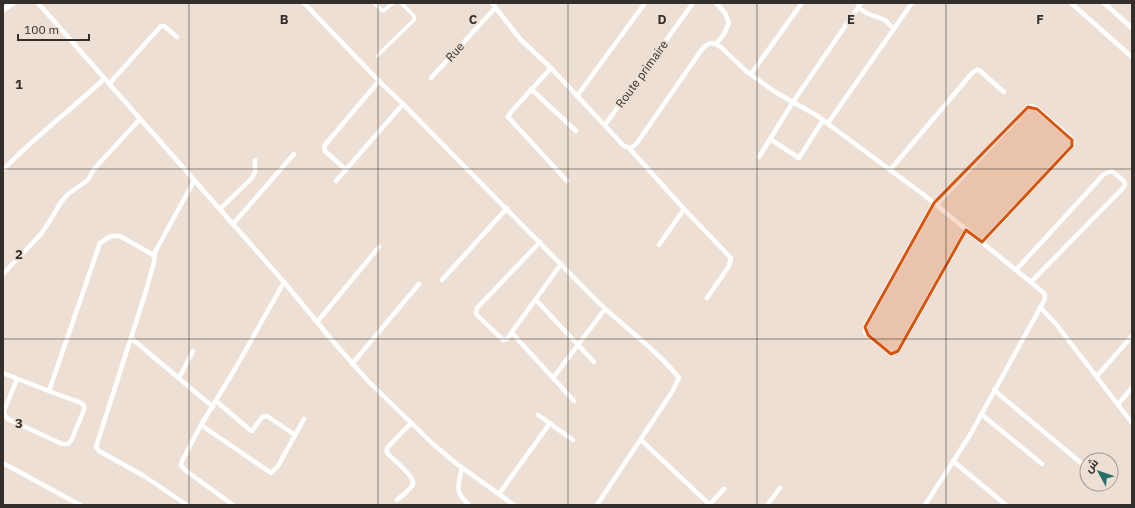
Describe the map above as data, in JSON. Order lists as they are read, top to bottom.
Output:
{
  "streets": {
    "street": ["Rue", "Route primaire"]
  },
  "scale_bar": "100 m",
  "north": "top left",
  "grid": {
    "columns": [
      "B",
      "C",
      "D",
      "E",
      "F"
    ],
    "rows": ["1", "2", "3"]
  }
}
